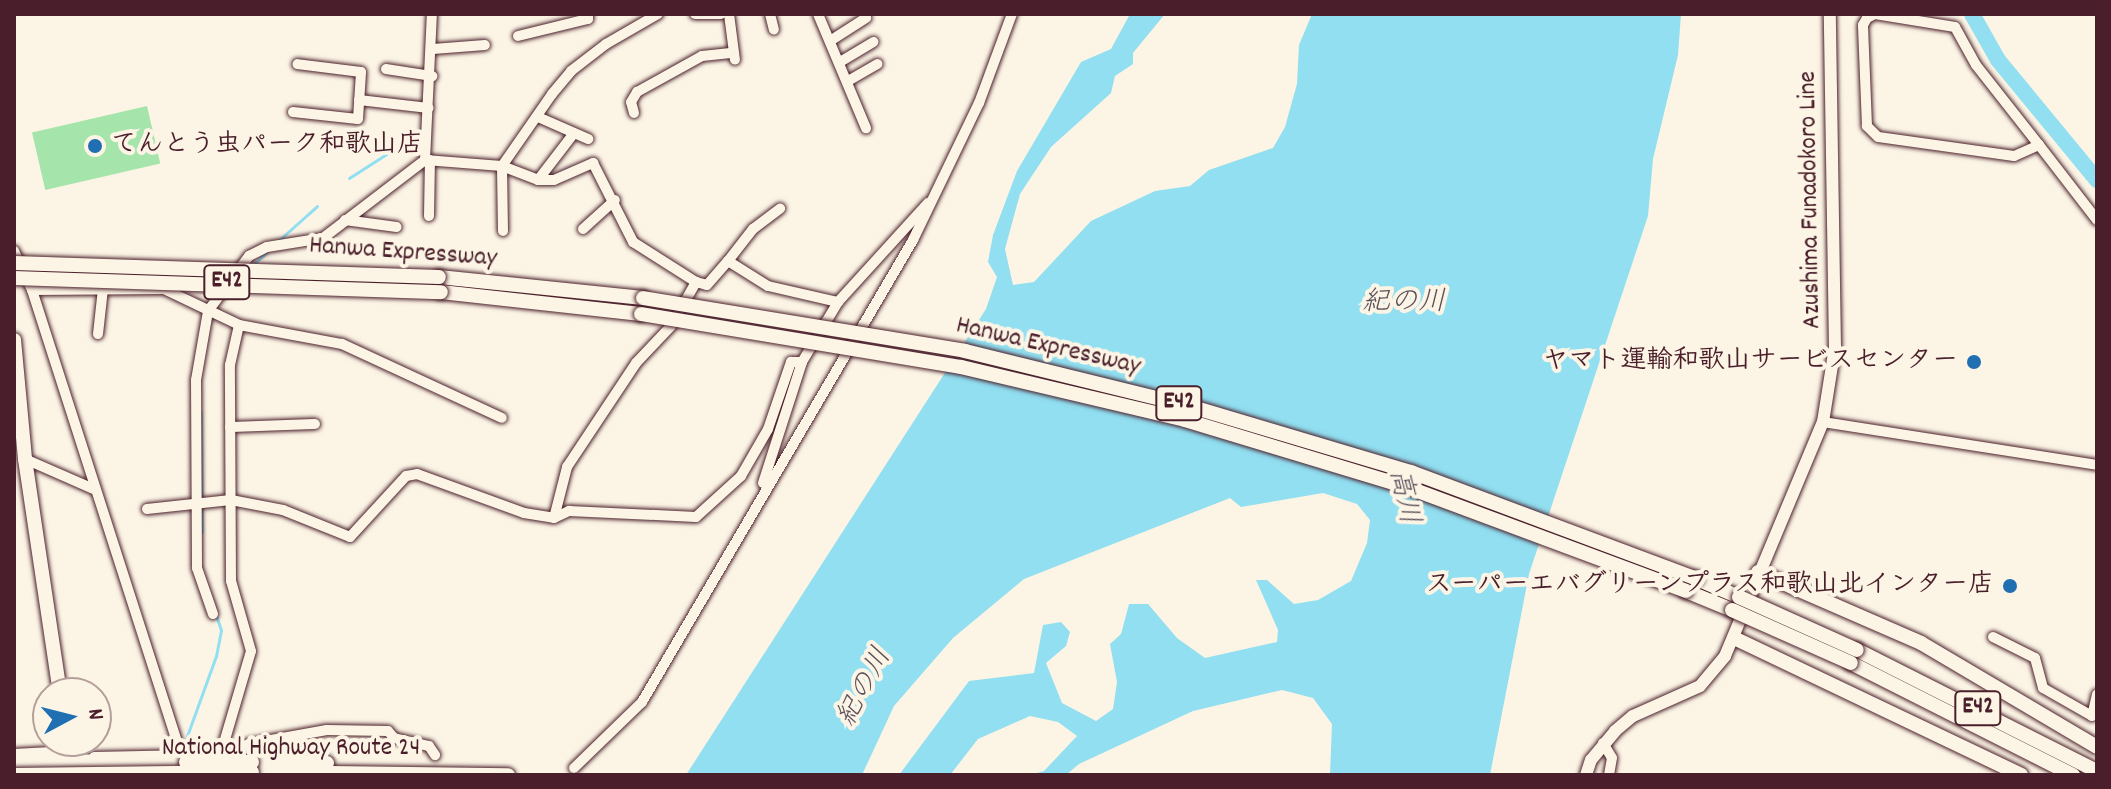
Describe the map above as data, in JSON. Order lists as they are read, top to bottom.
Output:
{
  "streets": {
    "highway": ["Hanwa Expressway", "E42", "National Highway Route 24"],
    "main road": ["Azushima Funadokoro Line"]
  },
  "water": ["紀の川", "高川"],
  "places": ["てんとう虫パーク和歌山店", "ヤマト運輸和歌山サービスセンター", "スーパーエバグリーンプラス和歌山北インター店"],
  "north": "right"
}
